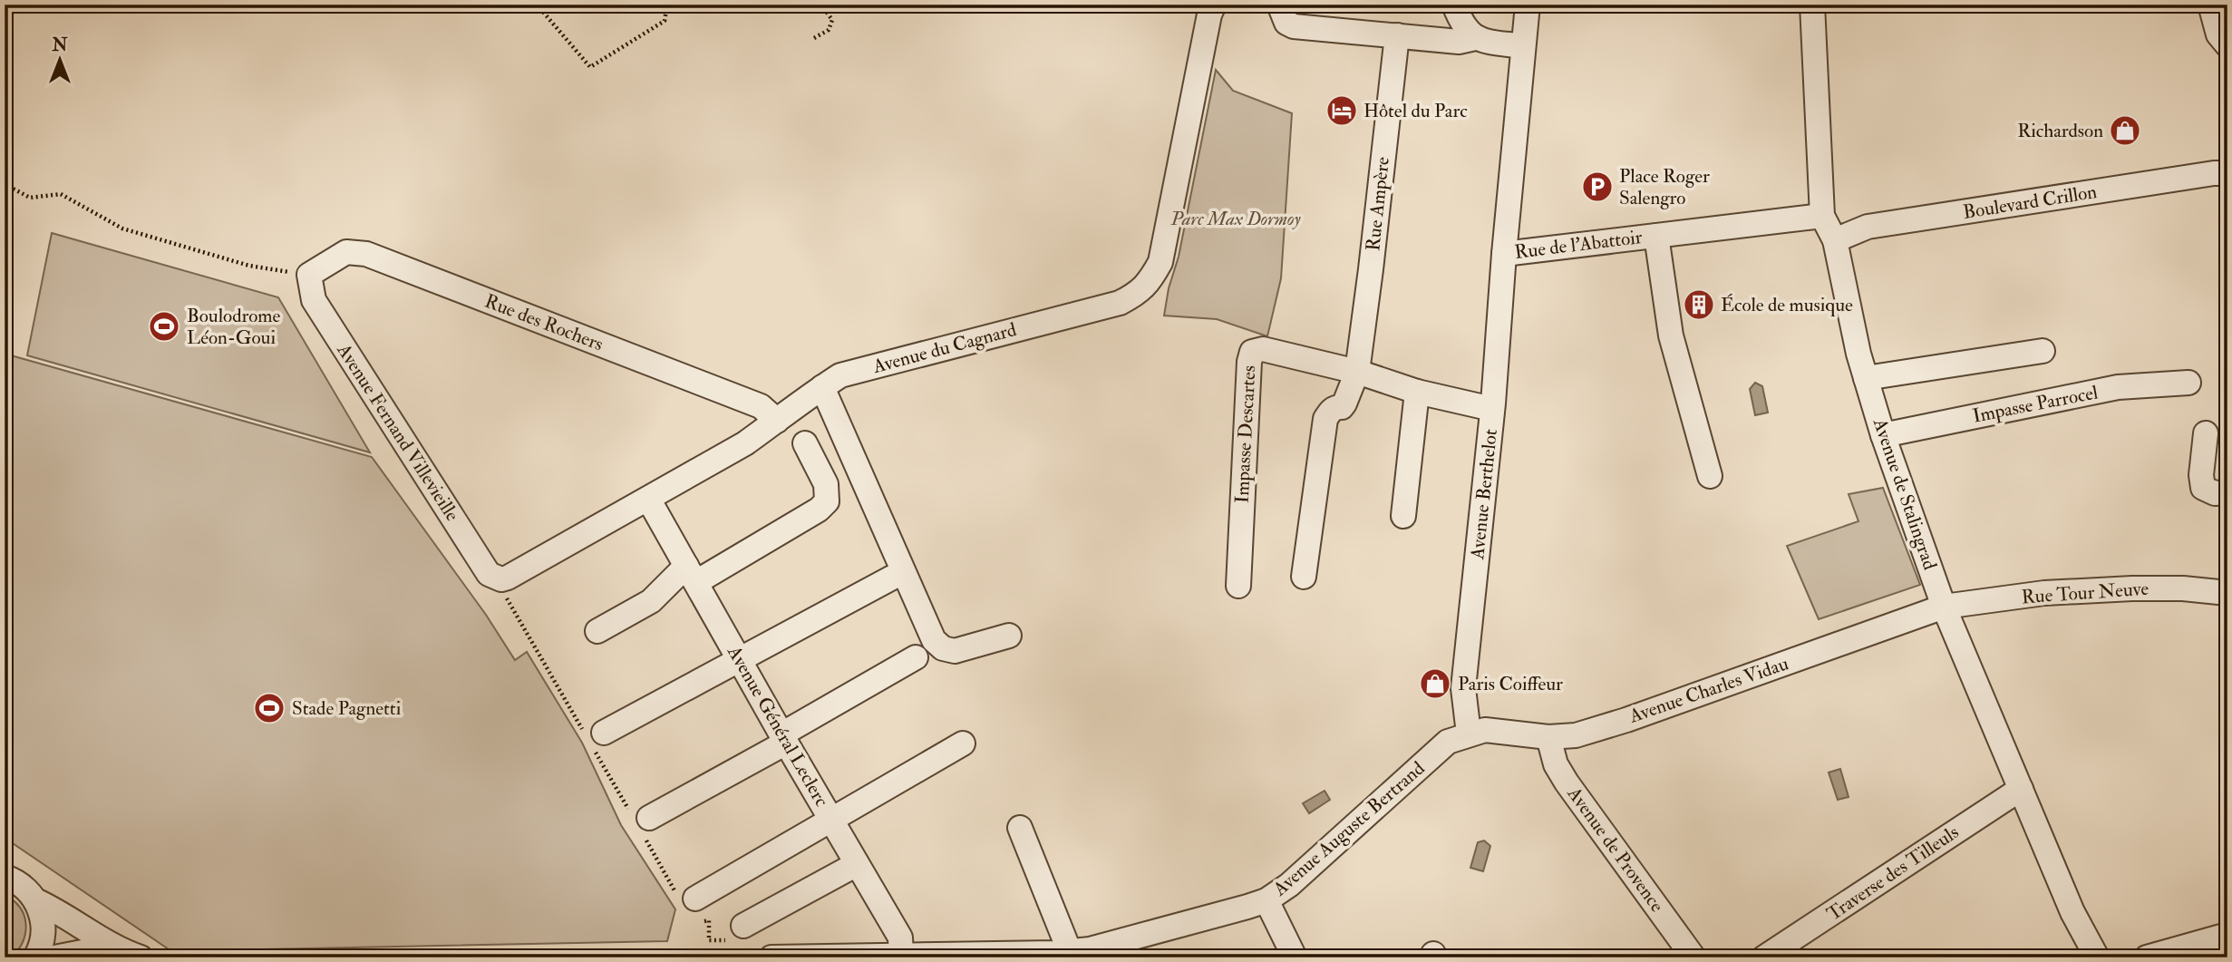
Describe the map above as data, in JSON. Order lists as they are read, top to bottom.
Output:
{
  "streets": {
    "street": [
      "Boulevard Crillon",
      "Rue Ampère",
      "Rue de l'Abattoir",
      "Rue des Rochers",
      "Avenue du Cagnard",
      "Impasse Parrocel",
      "Avenue Fernand Villevieille",
      "Impasse Descartes",
      "Avenue Berthelot",
      "Avenue de Stalingrad",
      "Rue Tour Neuve",
      "Avenue Charles Vidau",
      "Avenue Général Leclerc",
      "Avenue Auguste Bertrand",
      "Avenue de Provence",
      "Traverse des Tilleuls"
    ]
  },
  "crossings": [
    ["Boulevard Crillon", "Avenue de Stalingrad"],
    ["Rue Ampère", "Impasse Descartes"],
    ["Rue de l'Abattoir", "Avenue Berthelot"],
    ["Rue de l'Abattoir", "Avenue de Stalingrad"],
    ["Rue des Rochers", "Avenue du Cagnard"],
    ["Rue des Rochers", "Avenue Fernand Villevieille"],
    ["Avenue du Cagnard", "Avenue Fernand Villevieille"],
    ["Avenue du Cagnard", "Avenue Général Leclerc"],
    ["Impasse Parrocel", "Avenue de Stalingrad"],
    ["Avenue Berthelot", "Avenue Charles Vidau"],
    ["Avenue Berthelot", "Avenue Auguste Bertrand"],
    ["Avenue de Stalingrad", "Rue Tour Neuve"],
    ["Avenue de Stalingrad", "Avenue Charles Vidau"],
    ["Avenue de Stalingrad", "Traverse des Tilleuls"],
    ["Rue Tour Neuve", "Avenue Charles Vidau"],
    ["Avenue Charles Vidau", "Avenue Auguste Bertrand"],
    ["Avenue Charles Vidau", "Avenue de Provence"],
    ["Avenue Général Leclerc", "Avenue Auguste Bertrand"]
  ],
  "parks": ["Parc Max Dormoy"],
  "places": {
    "hotel": ["Hôtel du Parc"],
    "shop": ["Richardson", "Paris Coiffeur"],
    "parking": ["Place Roger Salengro"],
    "building": ["École de musique"],
    "sports": ["Boulodrome Léon-Goui", "Stade Pagnetti"]
  },
  "north": "top"
}
